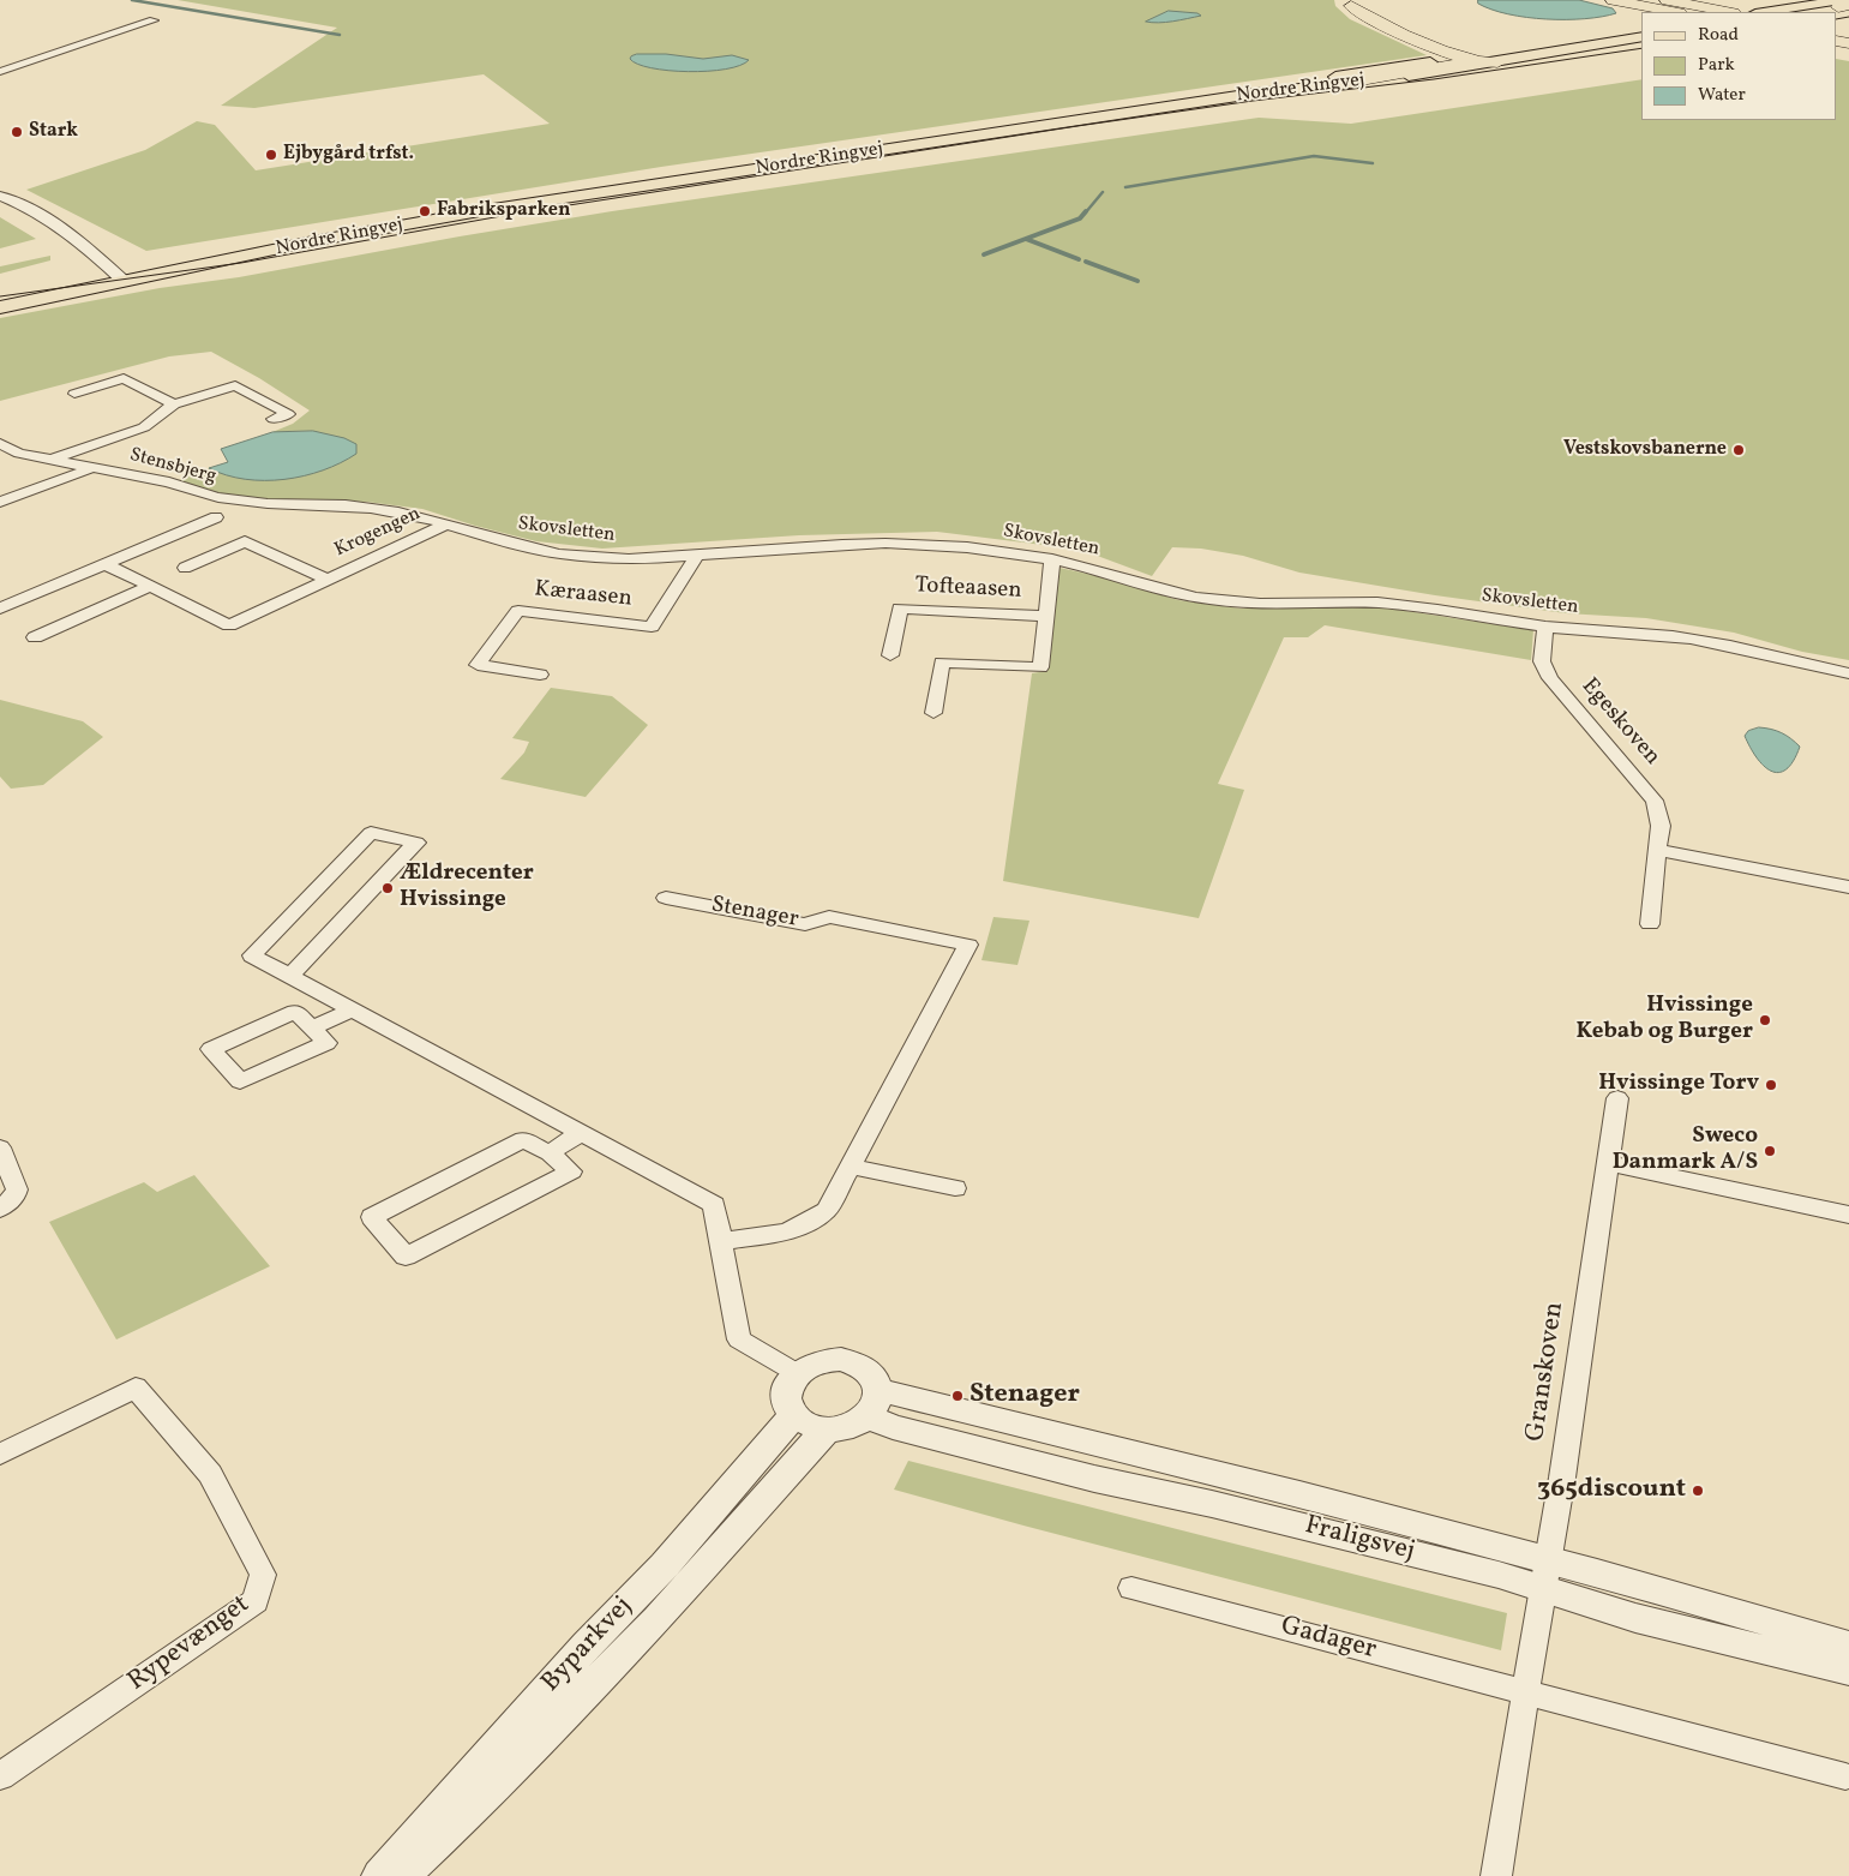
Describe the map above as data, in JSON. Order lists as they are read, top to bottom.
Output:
{
  "streets": {
    "main road": ["Nordre Ringvej"],
    "street": [
      "Stensbjerg",
      "Skovsletten",
      "Krogengen",
      "Tofteaasen",
      "Kæraasen",
      "Egeskoven",
      "Stenager",
      "Granskoven",
      "Fraligsvej",
      "Gadager",
      "Rypevænget",
      "Byparkvej"
    ]
  },
  "crossings": [
    ["Stensbjerg", "Skovsletten"],
    ["Skovsletten", "Krogengen"],
    ["Skovsletten", "Tofteaasen"],
    ["Skovsletten", "Kæraasen"],
    ["Skovsletten", "Egeskoven"],
    ["Granskoven", "Fraligsvej"],
    ["Fraligsvej", "Byparkvej"]
  ],
  "places": [
    "Stark",
    "Ejbygård trfst.",
    "Fabriksparken",
    "Vestskovsbanerne",
    "Ældrecenter Hvissinge",
    "Hvissinge Kebab og Burger",
    "Hvissinge Torv",
    "Sweco Danmark A/S",
    "Stenager",
    "365discount"
  ],
  "legend": ["Road", "Park", "Water"]
}
